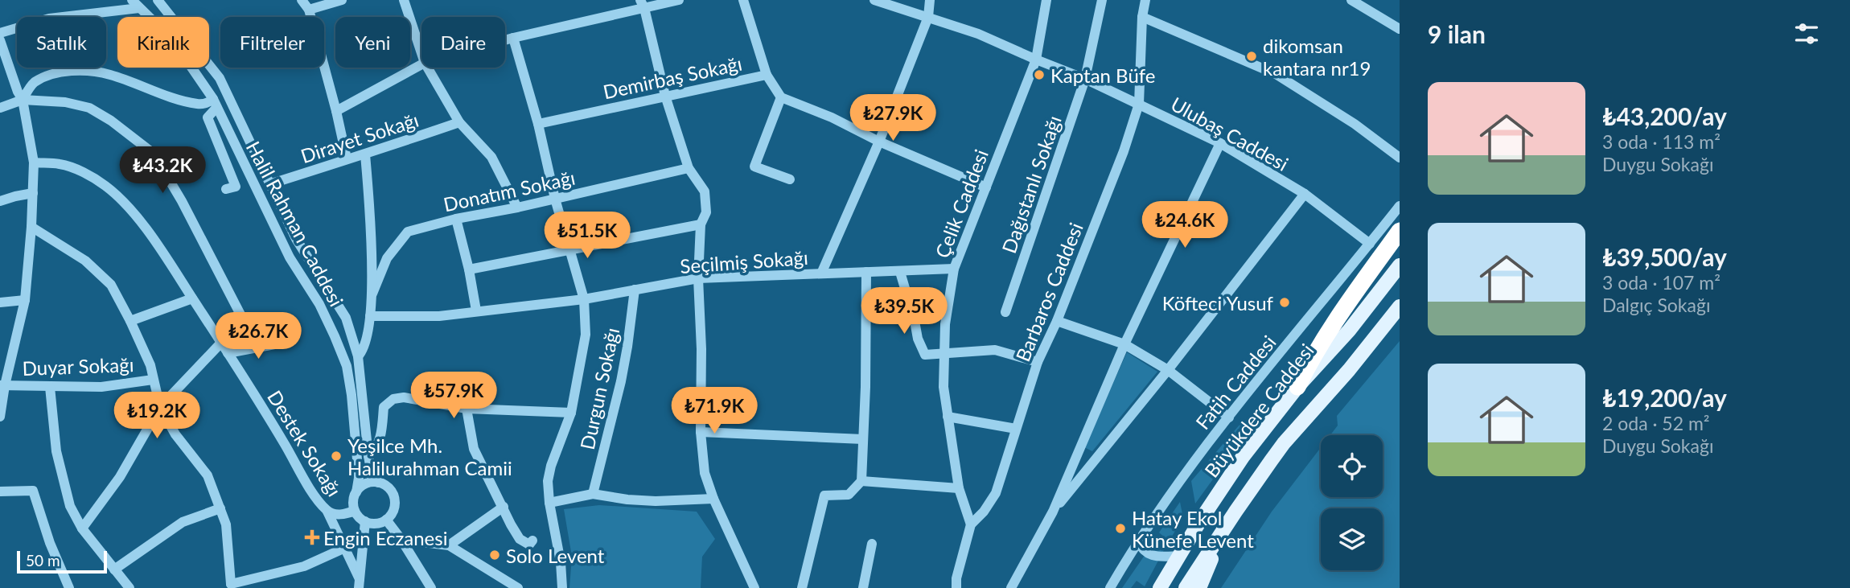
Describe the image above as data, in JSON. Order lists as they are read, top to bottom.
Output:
{
  "streets": {
    "main road": ["Büyükdere Caddesi"],
    "street": [
      "Demirbaş Sokağı",
      "Ulubaş Caddesi",
      "Dirayet Sokağı",
      "Dağıstanlı Sokağı",
      "Donatım Sokağı",
      "Çelik Caddesi",
      "Halil Rahman Caddesi",
      "Seçilmiş Sokağı",
      "Barbaros Caddesi",
      "Duyar Sokağı",
      "Fatih Caddesi",
      "Durgun Sokağı",
      "Destek Sokağı"
    ]
  },
  "crossings": [
    ["Ulubaş Caddesi", "Dağıstanlı Sokağı"],
    ["Ulubaş Caddesi", "Çelik Caddesi"],
    ["Ulubaş Caddesi", "Barbaros Caddesi"],
    ["Ulubaş Caddesi", "Fatih Caddesi"],
    ["Dirayet Sokağı", "Halil Rahman Caddesi"],
    ["Çelik Caddesi", "Seçilmiş Sokağı"],
    ["Çelik Caddesi", "Barbaros Caddesi"],
    ["Halil Rahman Caddesi", "Destek Sokağı"],
    ["Seçilmiş Sokağı", "Durgun Sokağı"]
  ],
  "places": {
    "other": [
      "dikomsan kantara nr19",
      "Kaptan Büfe",
      "Köfteci Yusuf",
      "Yeşilce Mh. Halilurahman Camii",
      "Hatay Ekol Künefe Levent",
      "Solo Levent"
    ],
    "health": ["Engin Eczanesi"]
  },
  "scale_bar": "50 m",
  "page": {
    "heading": "9 ilan",
    "chip": [
      "Satılık",
      "Kiralık",
      "Filtreler",
      "Yeni",
      "Daire"
    ],
    "list": [
      {
        "name": "₺43,200/ay",
        "note": "3 oda · 113 m² · Duygu Sokağı"
      },
      {
        "name": "₺39,500/ay",
        "note": "3 oda · 107 m² · Dalgıç Sokağı"
      },
      {
        "name": "₺19,200/ay",
        "note": "2 oda · 52 m² · Duygu Sokağı"
      }
    ],
    "price": [
      "₺27.9K",
      "₺43.2K",
      "₺24.6K",
      "₺51.5K",
      "₺39.5K",
      "₺26.7K",
      "₺57.9K",
      "₺71.9K",
      "₺19.2K"
    ],
    "scale": "50 m"
  }
}
